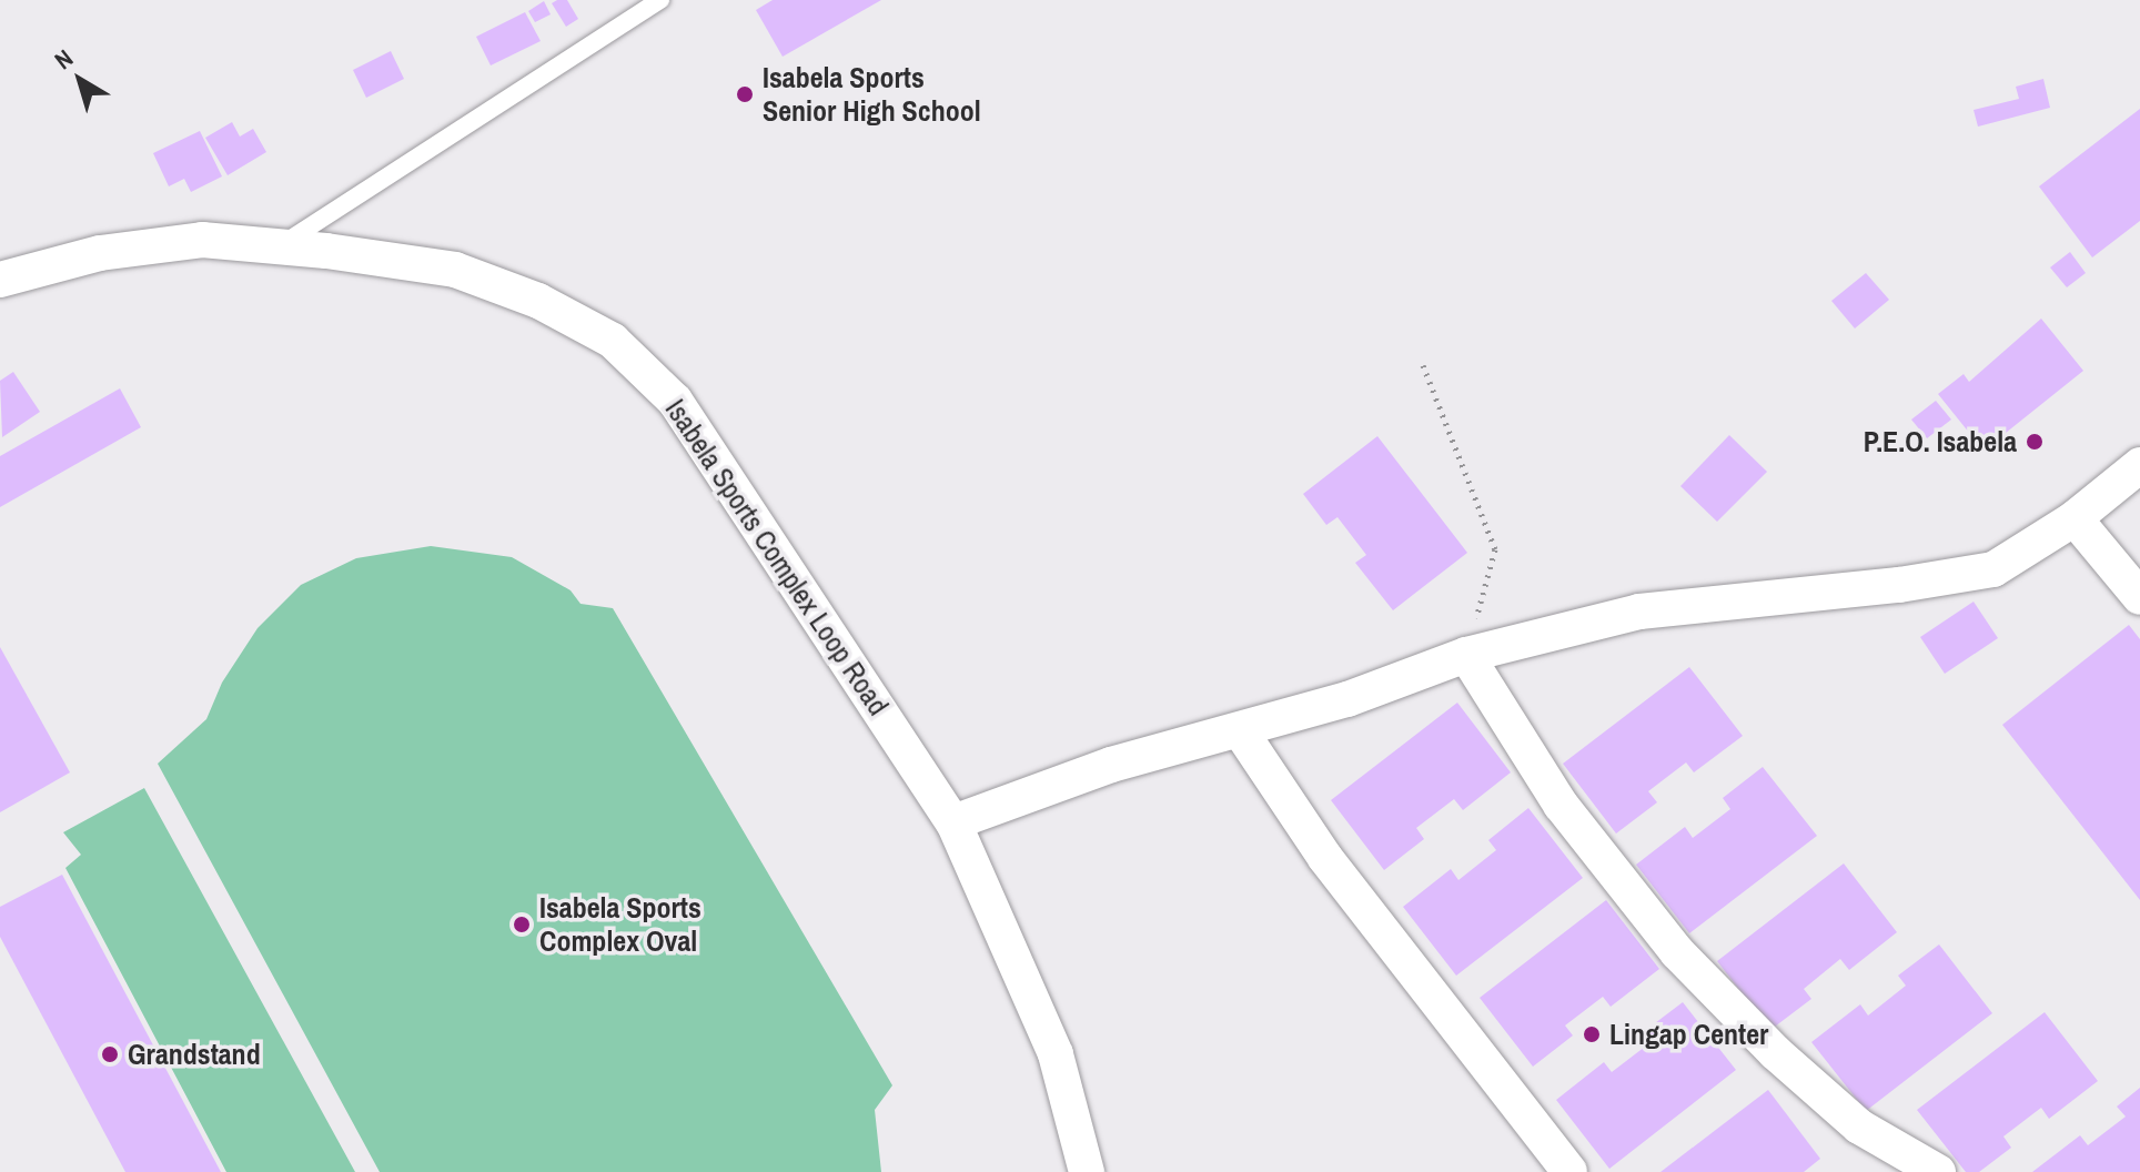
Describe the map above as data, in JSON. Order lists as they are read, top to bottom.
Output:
{
  "streets": {
    "street": ["Isabela Sports Complex Loop Road"]
  },
  "places": [
    "Isabela Sports Senior High School",
    "P.E.O. Isabela",
    "Isabela Sports Complex Oval",
    "Lingap Center",
    "Grandstand"
  ],
  "north": "top left"
}
